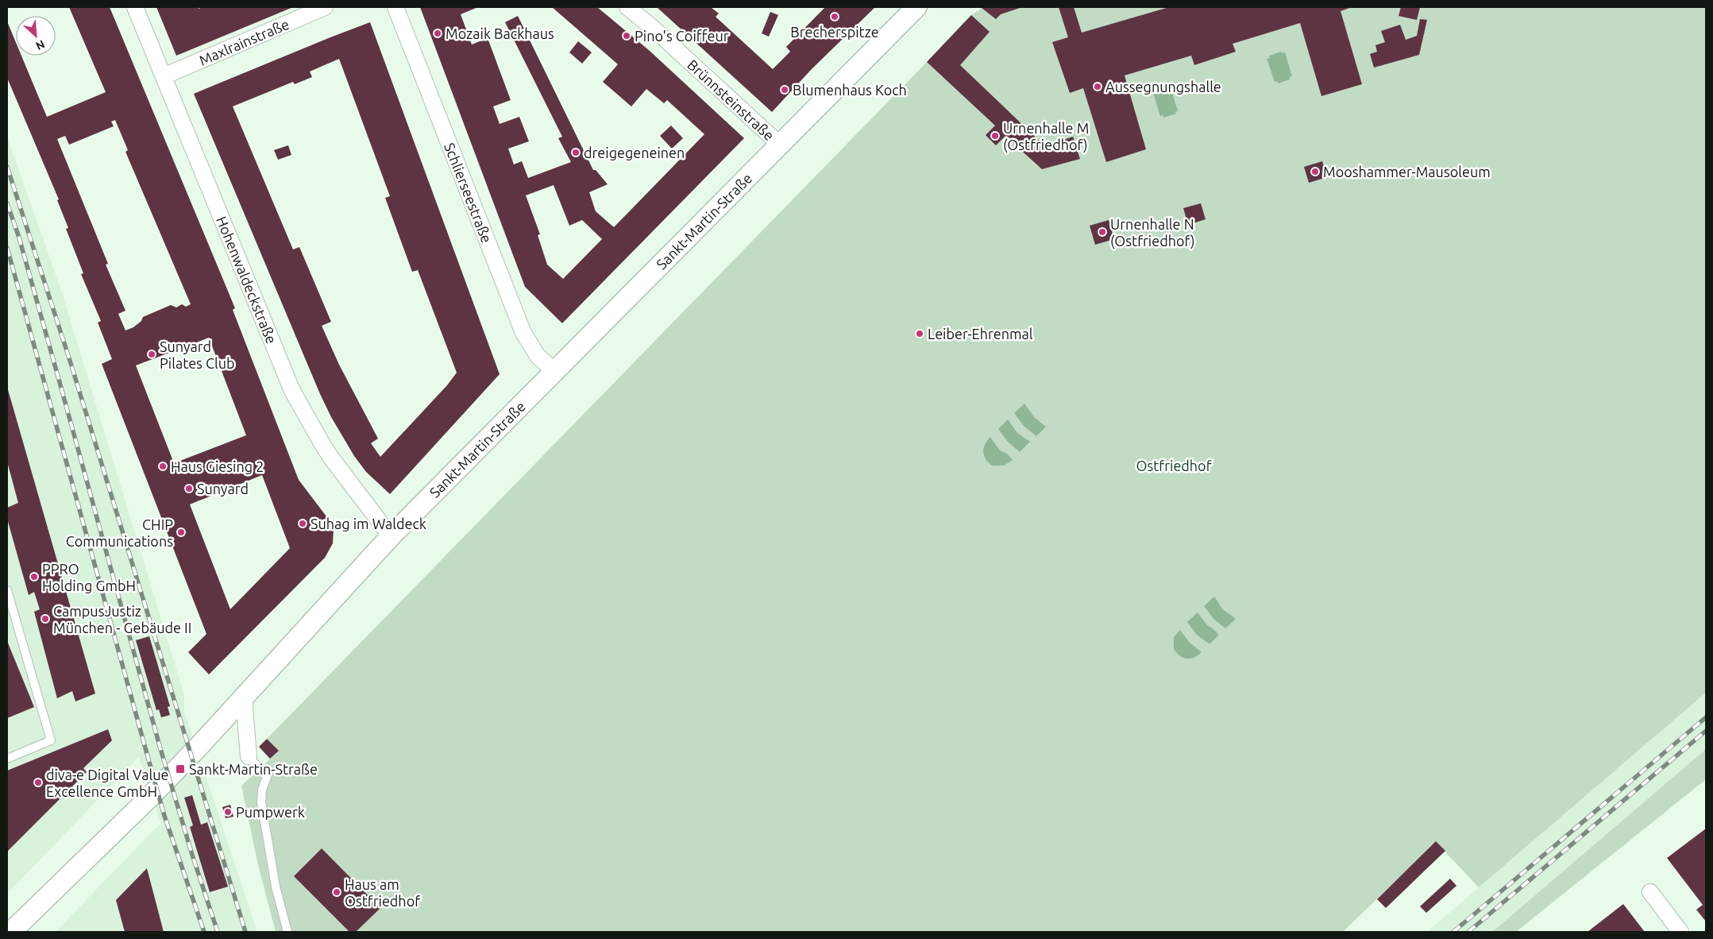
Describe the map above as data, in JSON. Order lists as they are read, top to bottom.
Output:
{
  "streets": {
    "street": [
      "Maxlrainstraße",
      "Brünnsteinstraße",
      "Schlierseestraße",
      "Sankt-Martin-Straße",
      "Hohenwaldeckstraße"
    ]
  },
  "crossings": [
    ["Maxlrainstraße", "Hohenwaldeckstraße"],
    ["Brünnsteinstraße", "Sankt-Martin-Straße"],
    ["Schlierseestraße", "Sankt-Martin-Straße"],
    ["Sankt-Martin-Straße", "Hohenwaldeckstraße"]
  ],
  "parks": ["Ostfriedhof"],
  "places": {
    "other": [
      "Brecherspitze",
      "Mozaik Backhaus",
      "Pino's Coiffeur",
      "Aussegnungshalle",
      "Blumenhaus Koch",
      "Urnenhalle M (Ostfriedhof)",
      "dreigegeneinen",
      "Mooshammer-Mausoleum",
      "Urnenhalle N (Ostfriedhof)",
      "Leiber-Ehrenmal",
      "Sunyard Pilates Club",
      "Haus Giesing 2",
      "Sunyard",
      "Suhag im Waldeck",
      "CHIP Communications",
      "PPRO Holding GmbH",
      "CampusJustiz München - Gebäude II",
      "diva-e Digital Value Excellence GmbH",
      "Pumpwerk",
      "Haus am Ostfriedhof"
    ],
    "transit": ["Sankt-Martin-Straße"]
  },
  "north": "bottom right"
}
